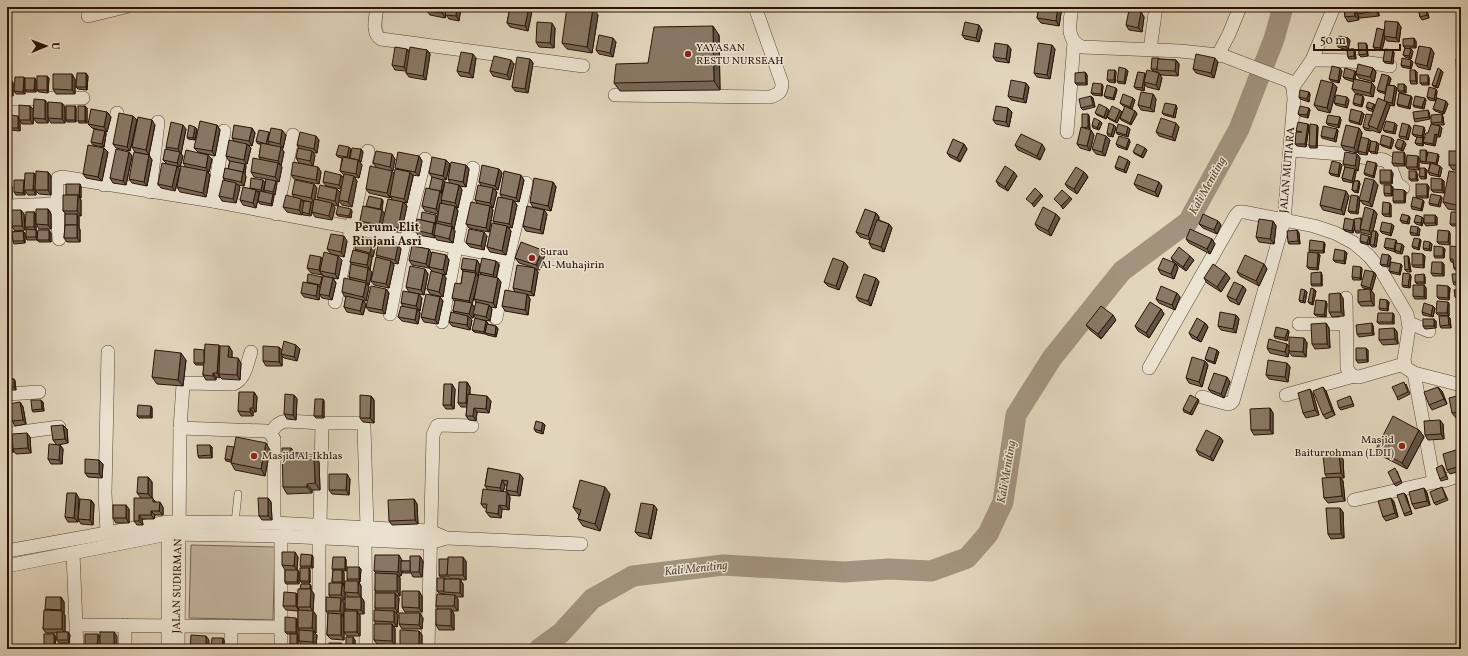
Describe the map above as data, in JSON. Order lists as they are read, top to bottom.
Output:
{
  "streets": {
    "street": ["JALAN MUTIARA", "JALAN SUDIRMAN"]
  },
  "districts": ["Perum. Elit Rinjani Asri"],
  "water": ["Kali Meniting"],
  "places": [
    "YAYASAN RESTU NURSEAH",
    "Surau Al-Muhajirin",
    "Masjid Baiturrohman (LDII)",
    "Masjid Al-Ikhlas"
  ],
  "scale_bar": "50 m",
  "north": "right"
}
